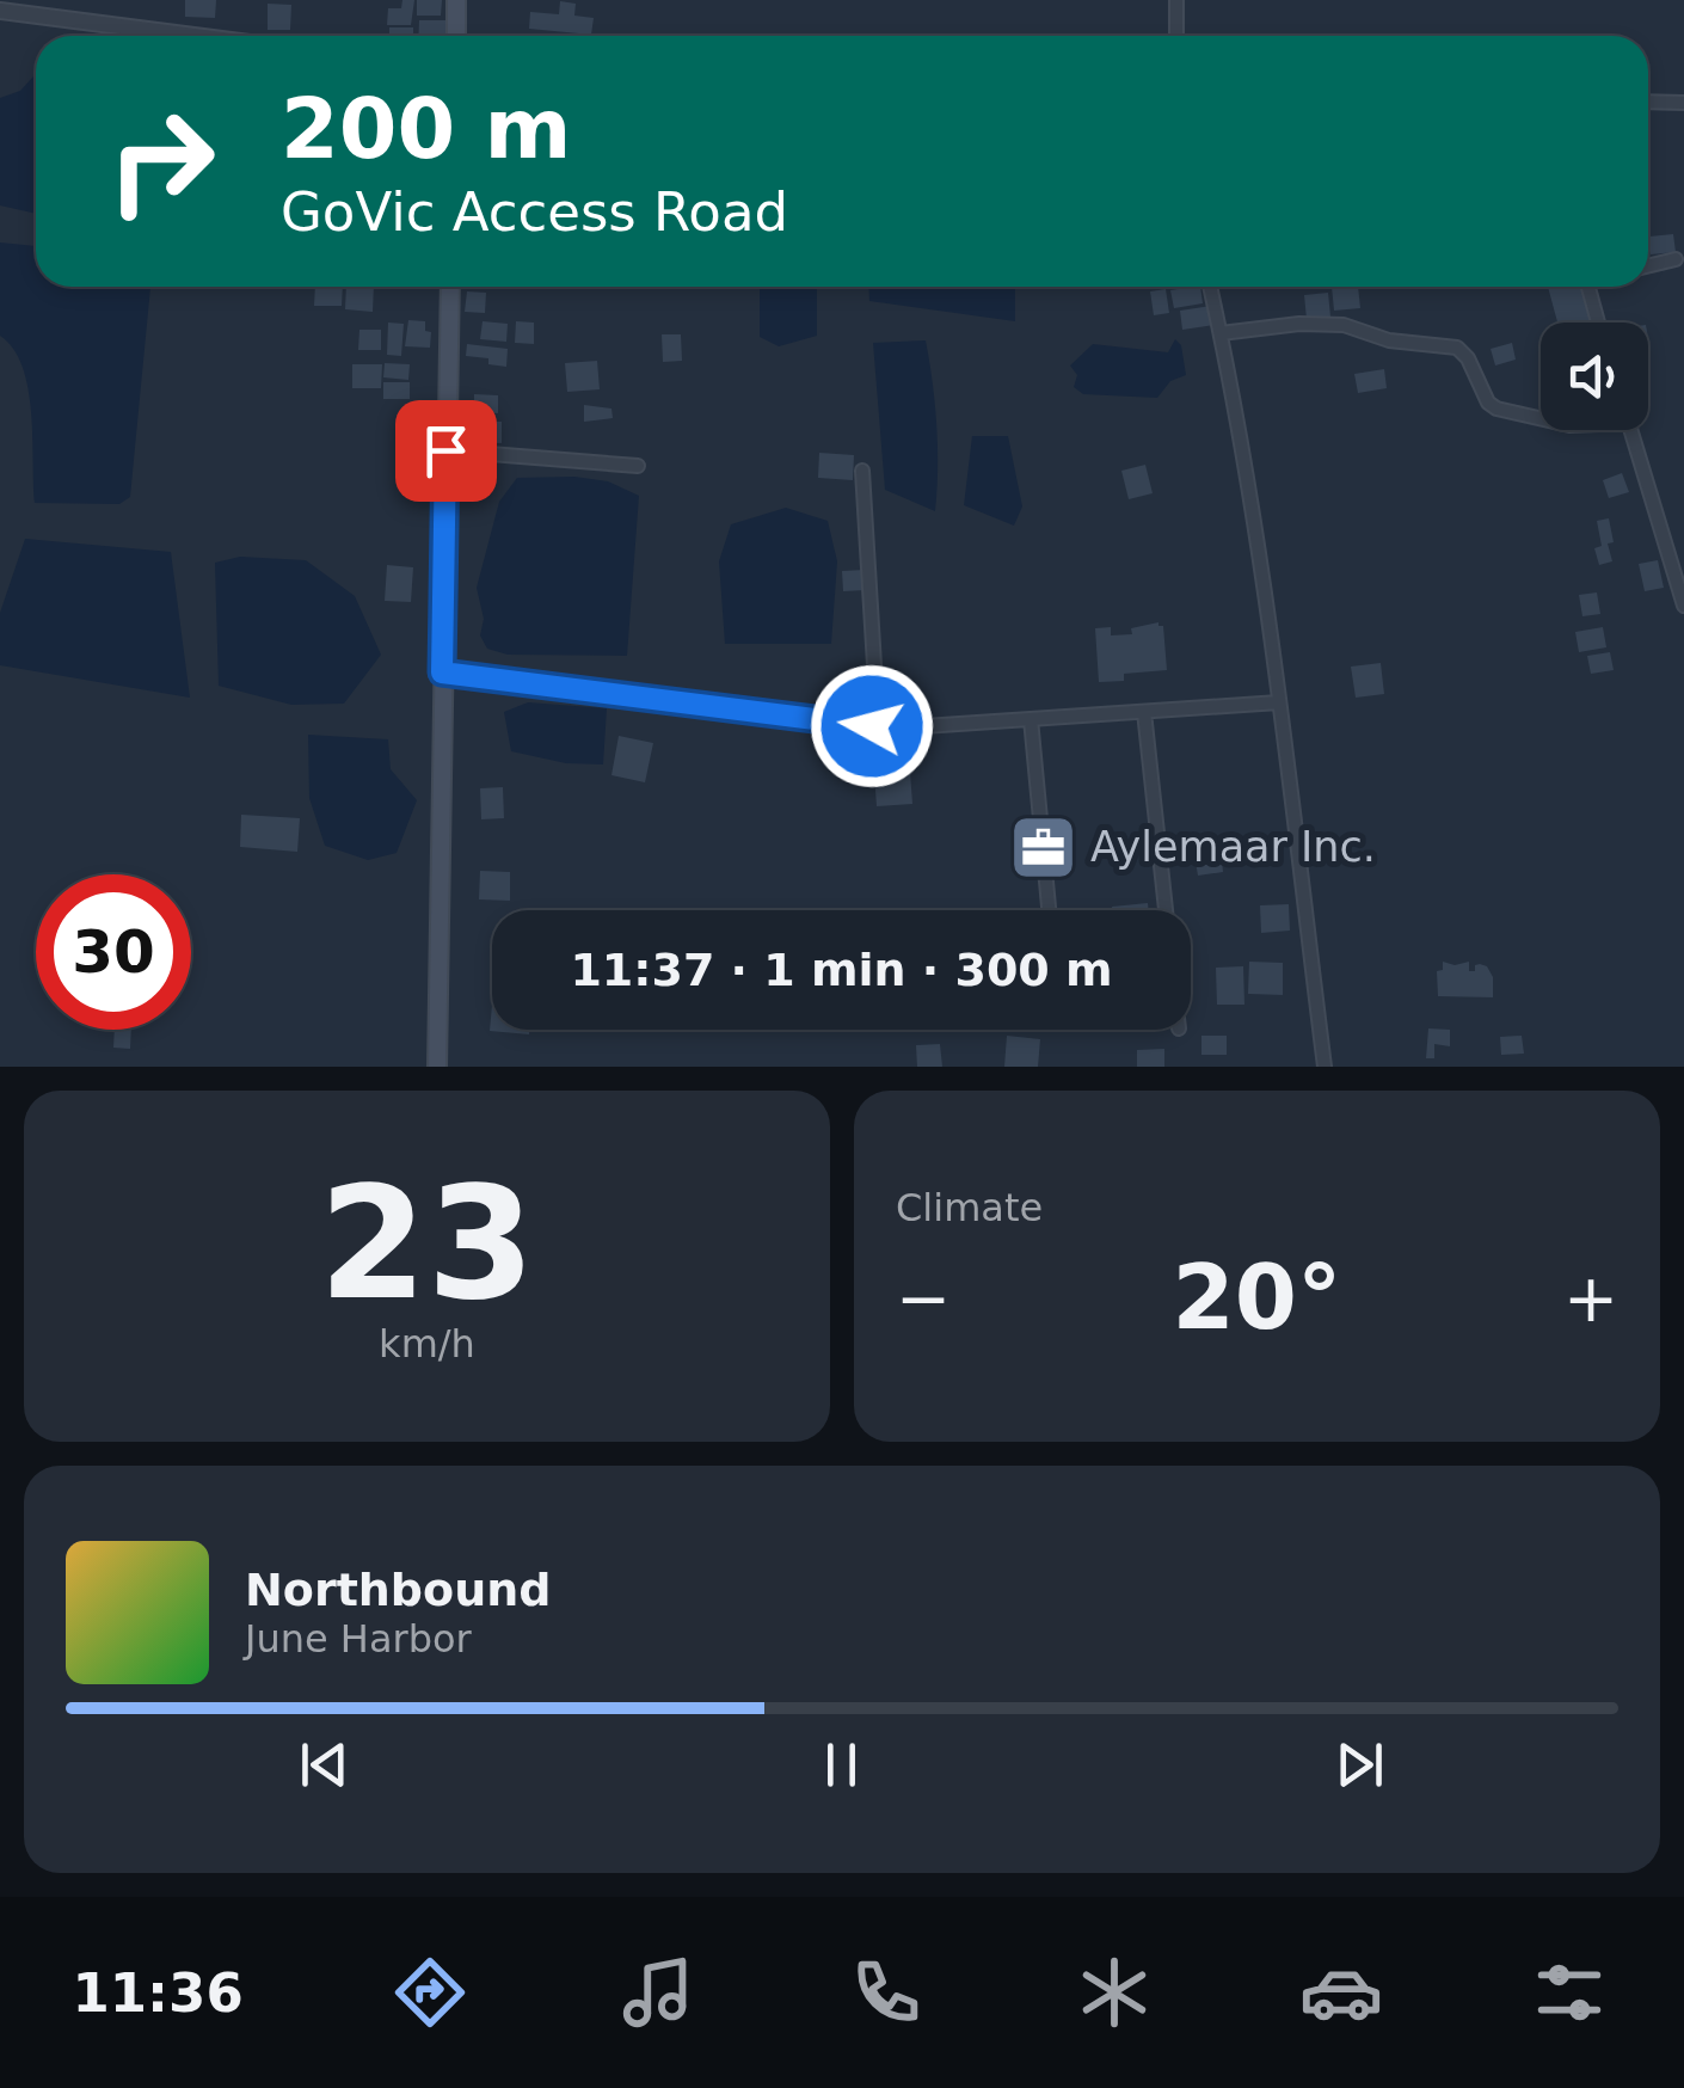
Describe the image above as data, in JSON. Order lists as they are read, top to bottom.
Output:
{
  "places": {
    "office": ["Aylemaar Inc."]
  },
  "page": {
    "turn": ["200 m", "GoVic Access Road"],
    "limit": "30",
    "trip": "11:37 · 1 min · 300 m",
    "tile": [
      ["23", "km/h"],
      "Climate"
    ],
    "heat": ["−", "20°", "+"],
    "song": ["Northbound", "June Harbor"],
    "tabs": "11:36"
  }
}
